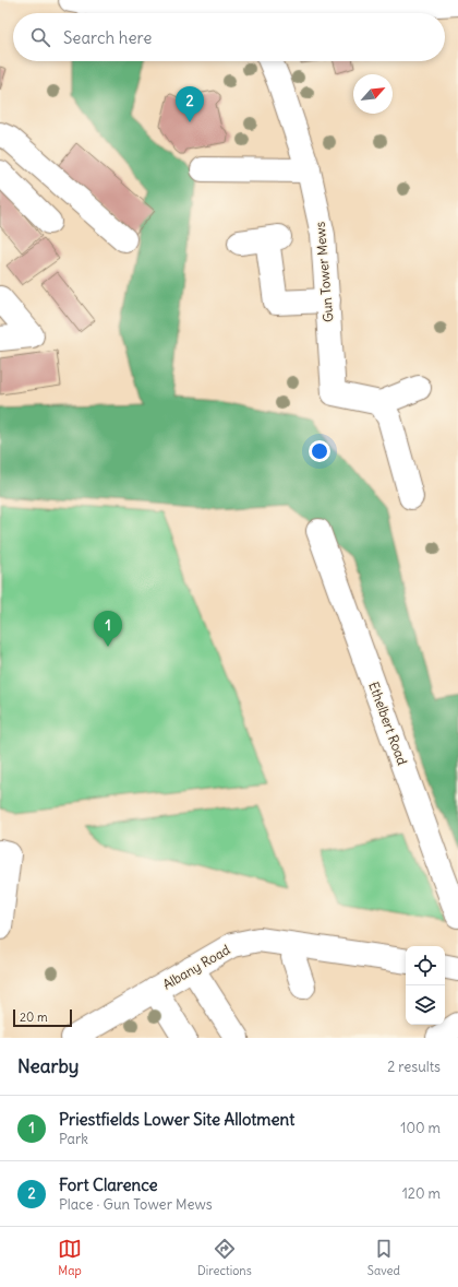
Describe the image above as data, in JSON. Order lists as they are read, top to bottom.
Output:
{
  "streets": {
    "street": ["Gun Tower Mews", "Ethelbert Road", "Albany Road"]
  },
  "scale_bar": "20 m",
  "north": "top right",
  "page": {
    "search": "Search here",
    "pins": ["2", "1"],
    "scale": "20 m",
    "heading": ["Nearby", "2 results"],
    "list": [
      {
        "mark": "1",
        "name": "Priestfields Lower Site Allotment",
        "note": "Park",
        "value": "100 m"
      },
      {
        "mark": "2",
        "name": "Fort Clarence",
        "note": "Place · Gun Tower Mews",
        "value": "120 m"
      }
    ],
    "nav": ["Map", "Directions", "Saved"]
  }
}
